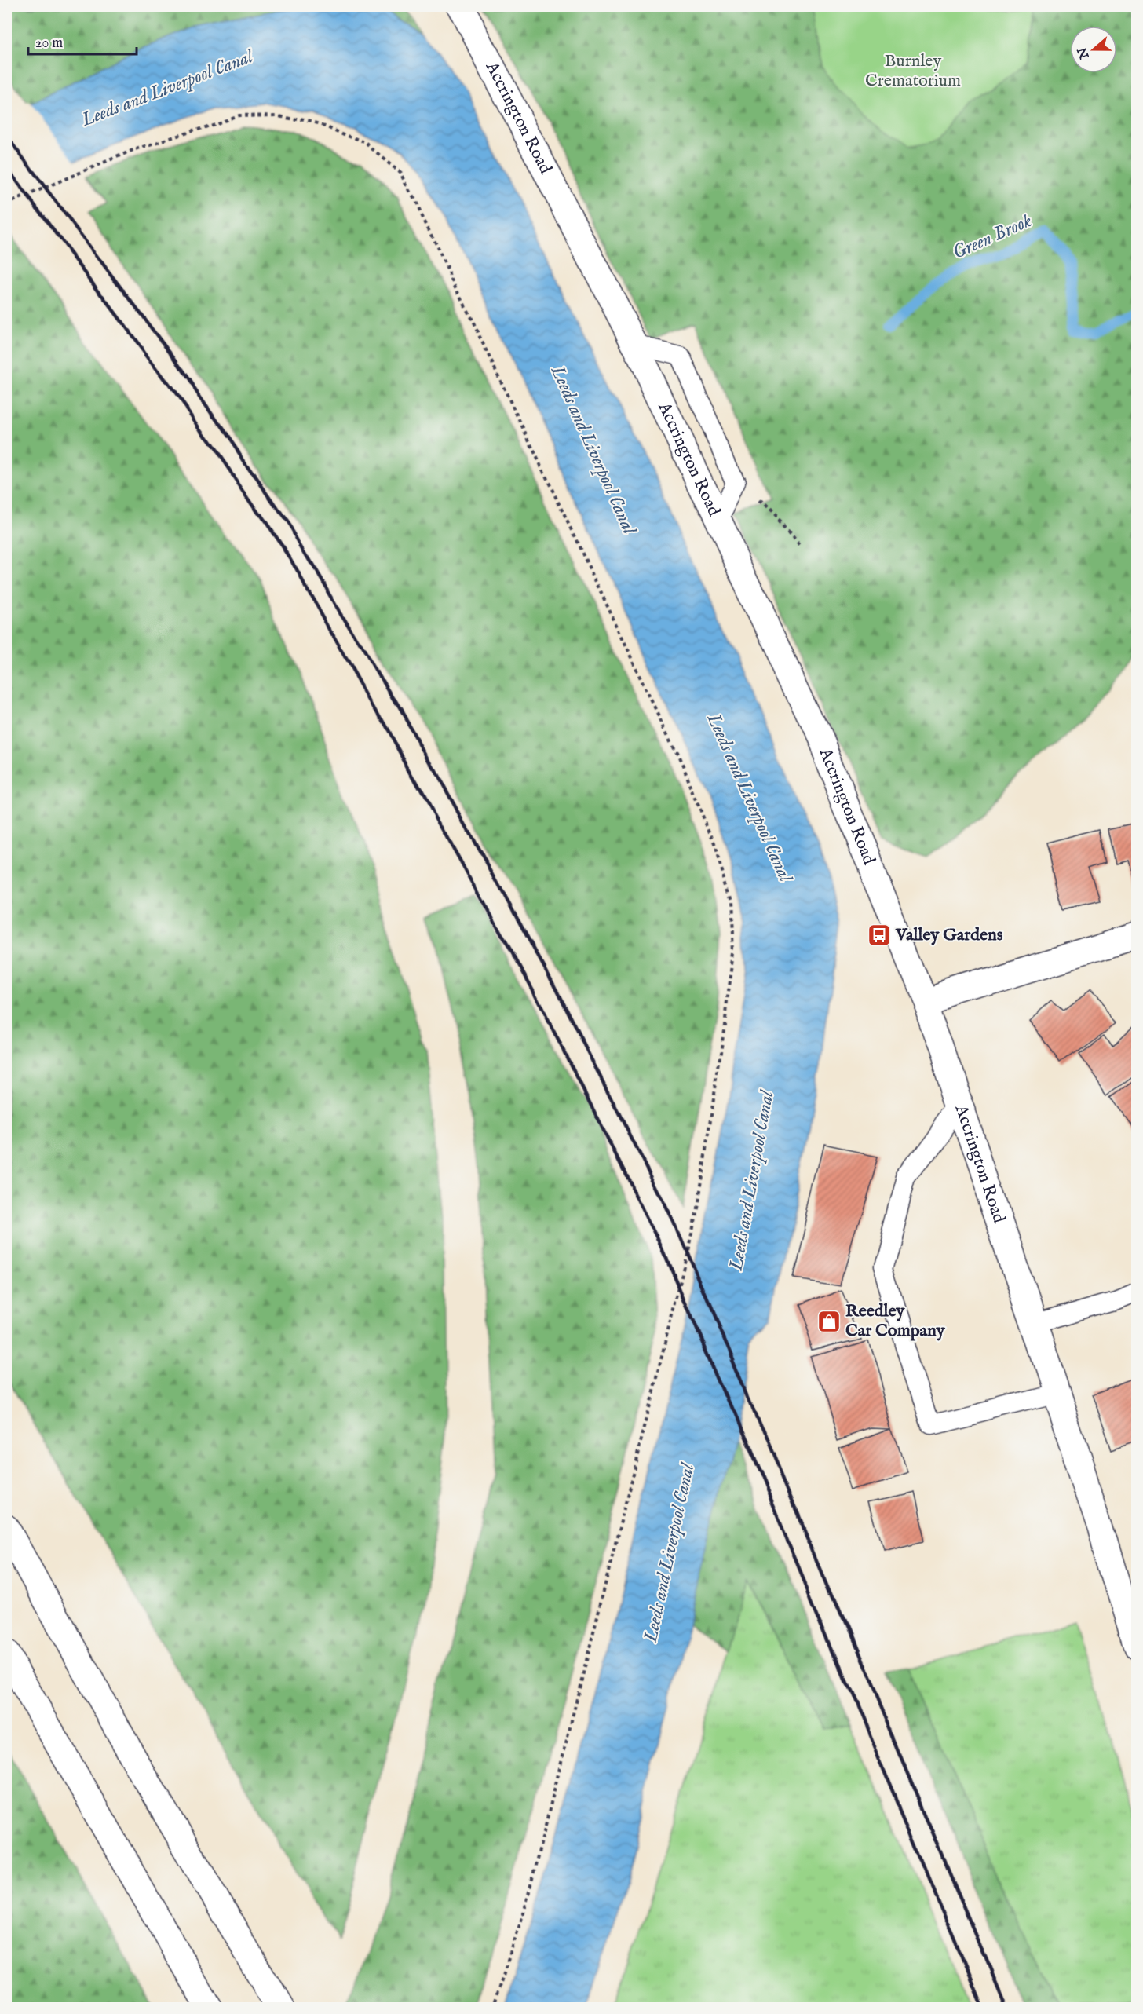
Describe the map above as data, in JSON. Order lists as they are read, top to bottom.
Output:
{
  "streets": {
    "main road": ["Accrington Road"]
  },
  "water": ["Leeds and Liverpool Canal", "Green Brook"],
  "parks": ["Burnley Crematorium"],
  "places": {
    "bus stop": ["Valley Gardens"],
    "shop": ["Reedley Car Company"]
  },
  "scale_bar": "20 m",
  "north": "left"
}
